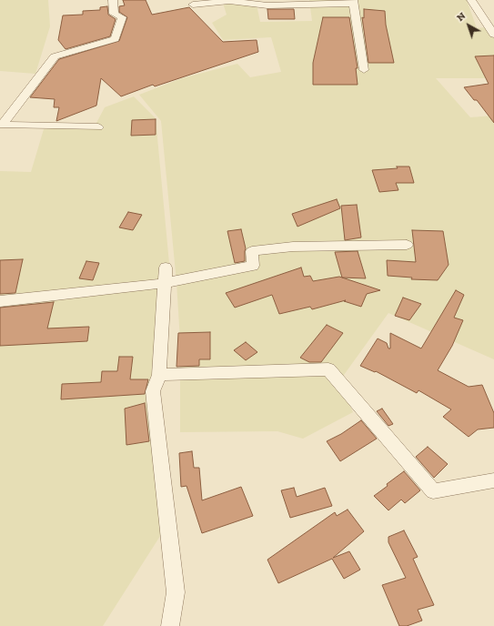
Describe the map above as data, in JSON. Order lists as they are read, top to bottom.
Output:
{
  "north": "top left"
}
